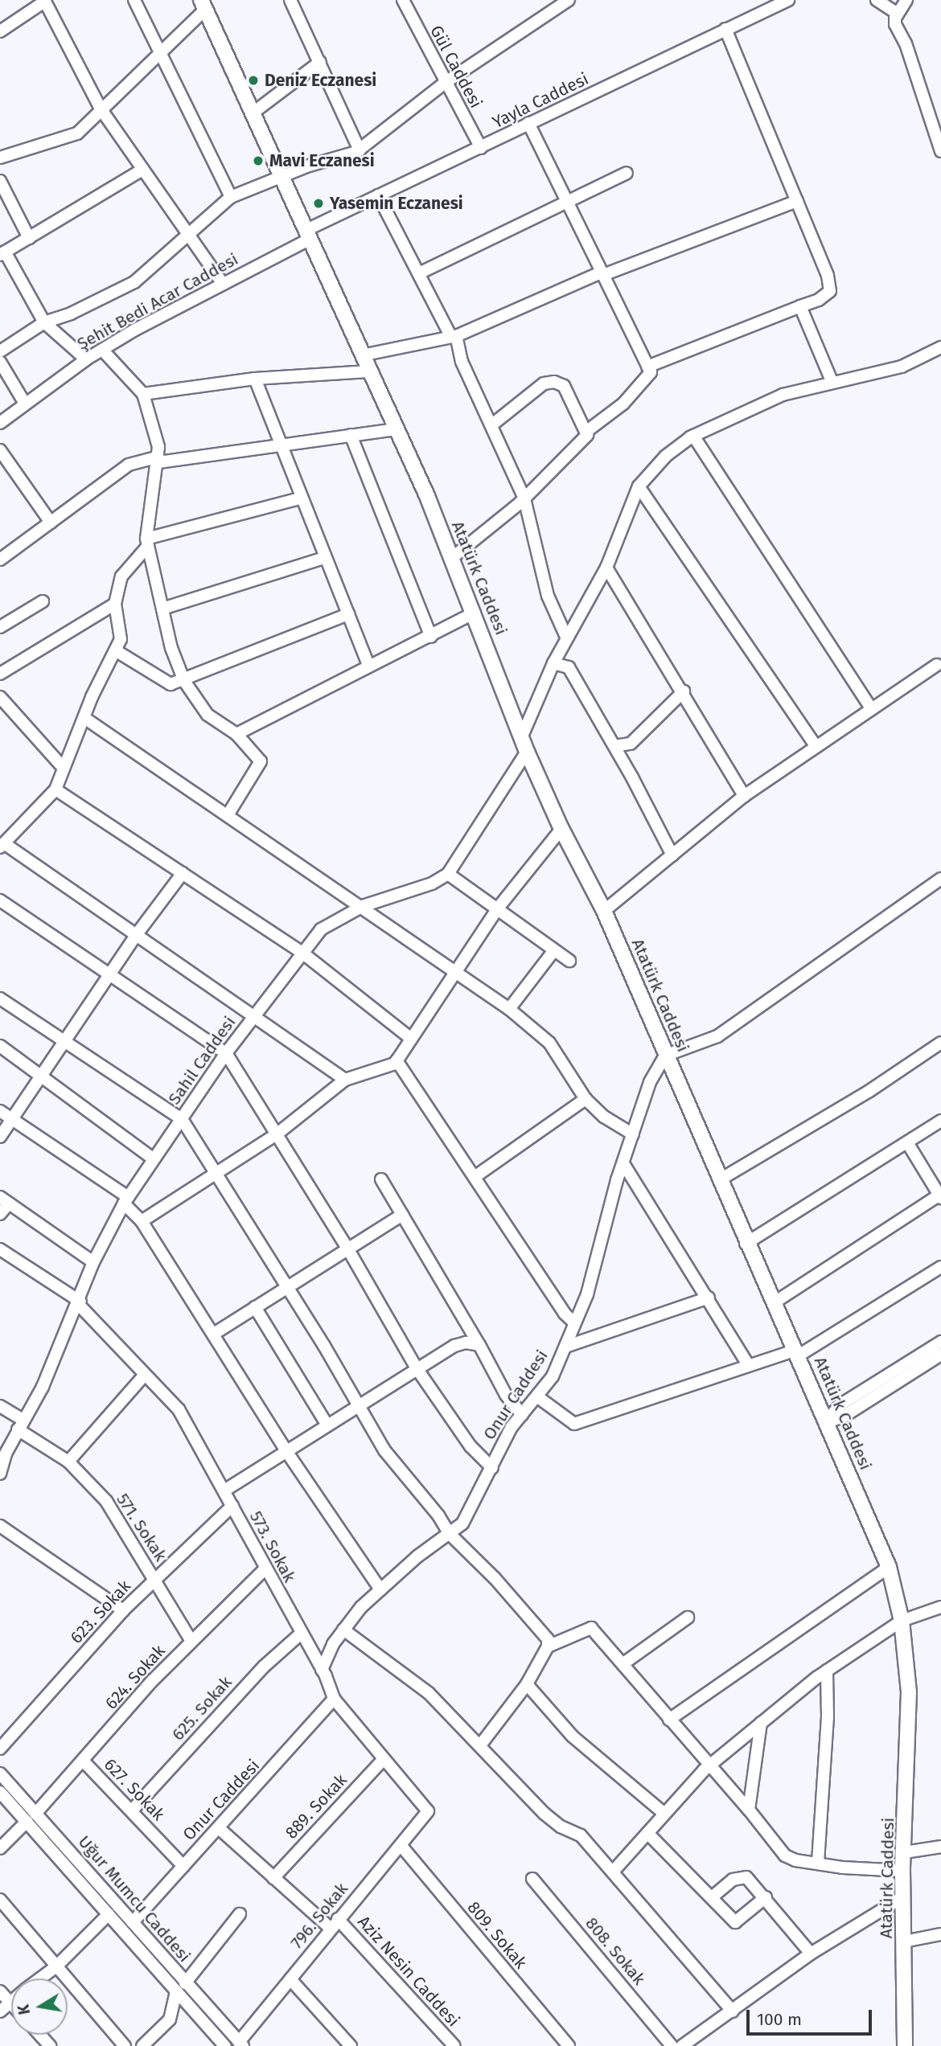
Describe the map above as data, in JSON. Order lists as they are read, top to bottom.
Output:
{
  "streets": {
    "main road": ["Atatürk Caddesi"],
    "street": [
      "Gül Caddesi",
      "Yayla Caddesi",
      "Şehit Bedi Acar Caddesi",
      "Sahil Caddesi",
      "Onur Caddesi",
      "571. Sokak",
      "573. Sokak",
      "623. Sokak",
      "624. Sokak",
      "625. Sokak",
      "627. Sokak",
      "889. Sokak",
      "Uğur Mumcu Caddesi",
      "796. Sokak",
      "809. Sokak",
      "808. Sokak",
      "Aziz Nesin Caddesi"
    ]
  },
  "crossings": [
    ["Gül Caddesi", "Yayla Caddesi"],
    ["Yayla Caddesi", "Şehit Bedi Acar Caddesi"],
    ["Yayla Caddesi", "Atatürk Caddesi"],
    ["Şehit Bedi Acar Caddesi", "Atatürk Caddesi"],
    ["Atatürk Caddesi", "Onur Caddesi"],
    ["Sahil Caddesi", "571. Sokak"],
    ["Sahil Caddesi", "573. Sokak"],
    ["Onur Caddesi", "573. Sokak"],
    ["Onur Caddesi", "627. Sokak"],
    ["Onur Caddesi", "Uğur Mumcu Caddesi"],
    ["571. Sokak", "623. Sokak"],
    ["571. Sokak", "624. Sokak"],
    ["573. Sokak", "623. Sokak"],
    ["573. Sokak", "624. Sokak"],
    ["573. Sokak", "625. Sokak"],
    ["573. Sokak", "889. Sokak"],
    ["573. Sokak", "796. Sokak"],
    ["624. Sokak", "627. Sokak"],
    ["624. Sokak", "Uğur Mumcu Caddesi"],
    ["625. Sokak", "627. Sokak"],
    ["Uğur Mumcu Caddesi", "796. Sokak"],
    ["796. Sokak", "809. Sokak"],
    ["796. Sokak", "Aziz Nesin Caddesi"]
  ],
  "places": ["Deniz Eczanesi", "Mavi Eczanesi", "Yasemin Eczanesi"],
  "scale_bar": "100 m",
  "north": "left"
}
